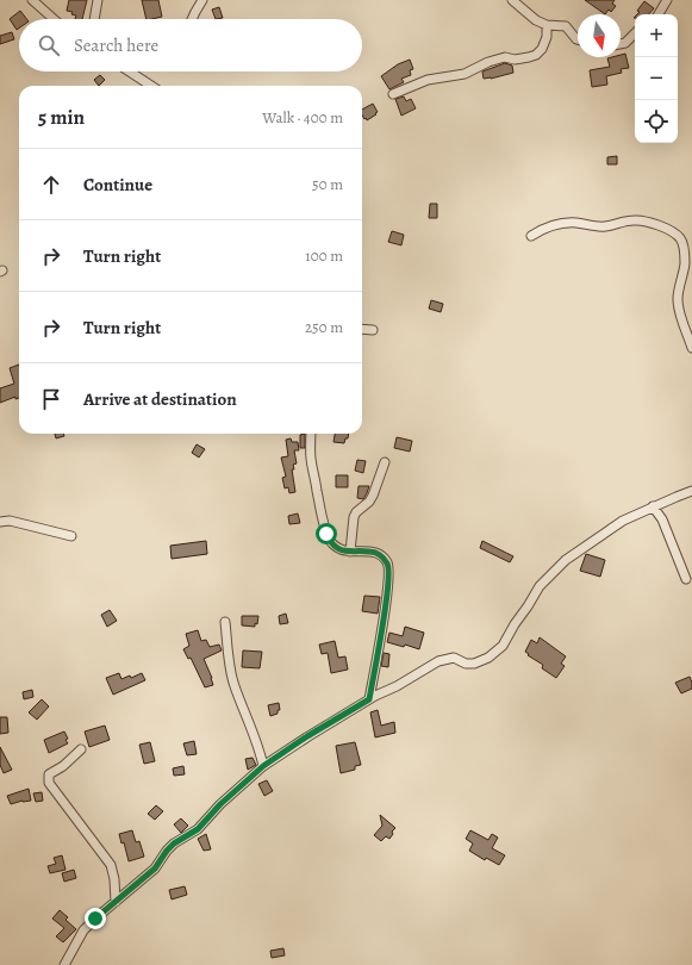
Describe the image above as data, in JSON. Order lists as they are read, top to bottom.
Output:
{
  "north": "bottom",
  "page": {
    "map_buttons": ["+", "−"],
    "search": "Search here",
    "heading": ["5 min", "Walk · 400 m"],
    "list": [
      ["Continue", "50 m"],
      ["Turn right", "100 m"],
      ["Turn right", "250 m"],
      "Arrive at destination"
    ]
  }
}
